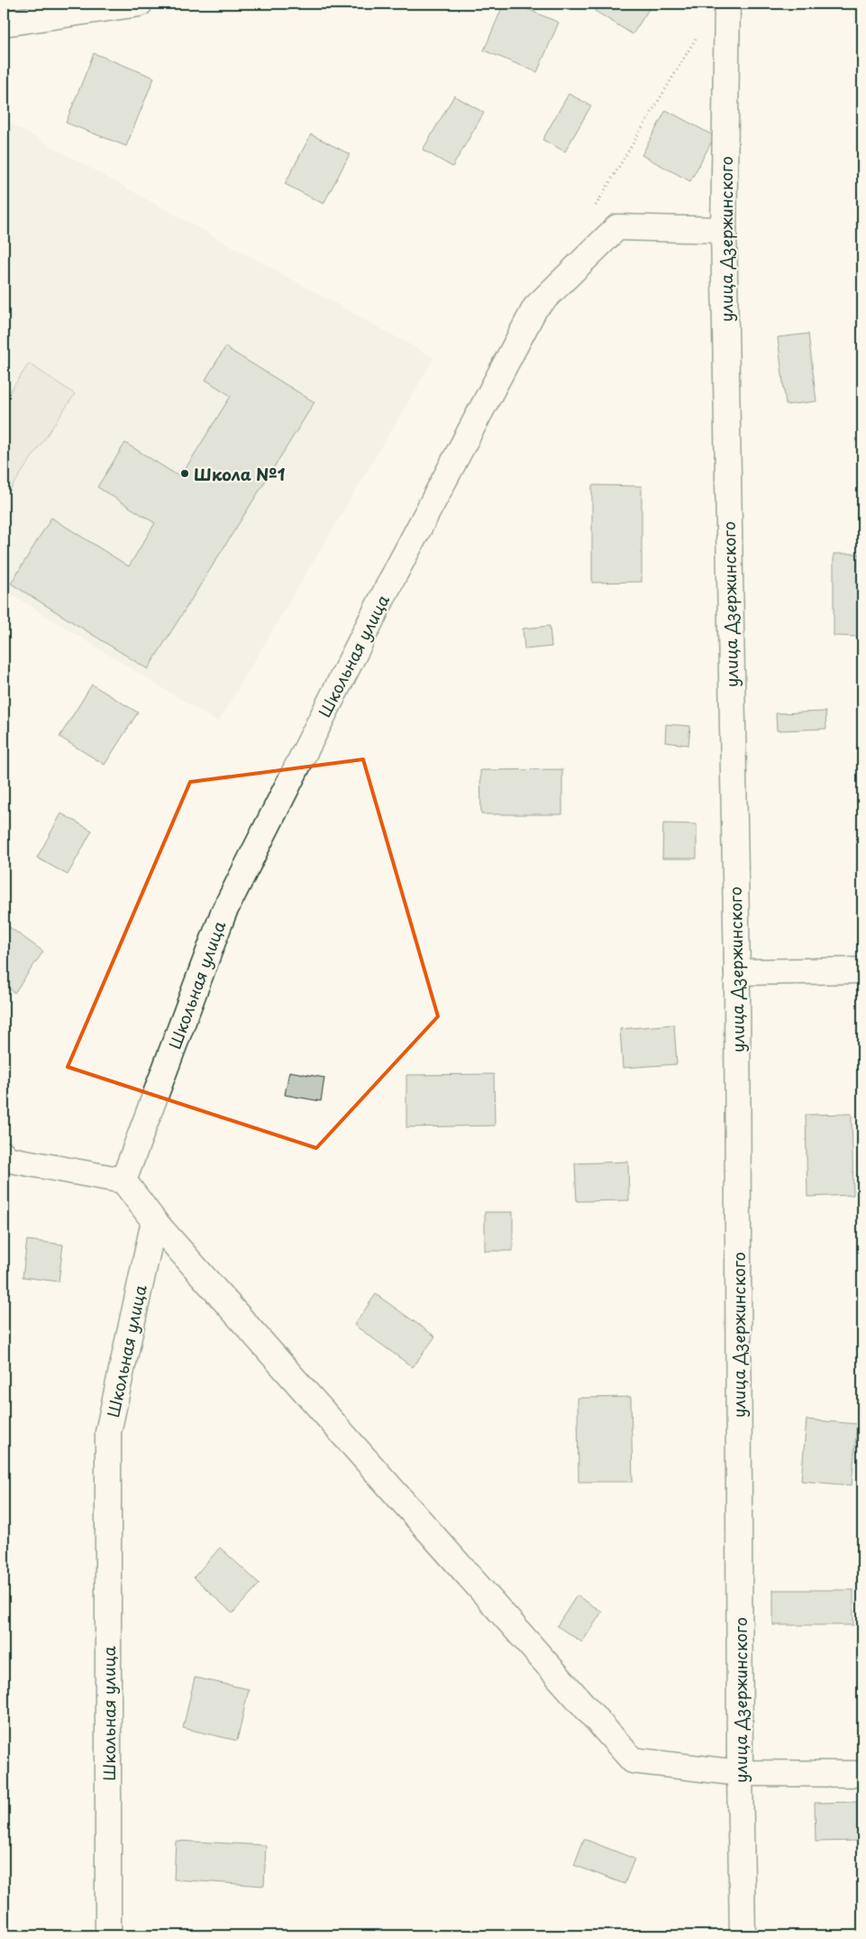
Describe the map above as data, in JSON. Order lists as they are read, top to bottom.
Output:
{
  "streets": {
    "street": ["улица Дзержинского", "Школьная улица"]
  },
  "crossings": [
    ["улица Дзержинского", "Школьная улица"]
  ],
  "places": ["Школа №1"]
}
